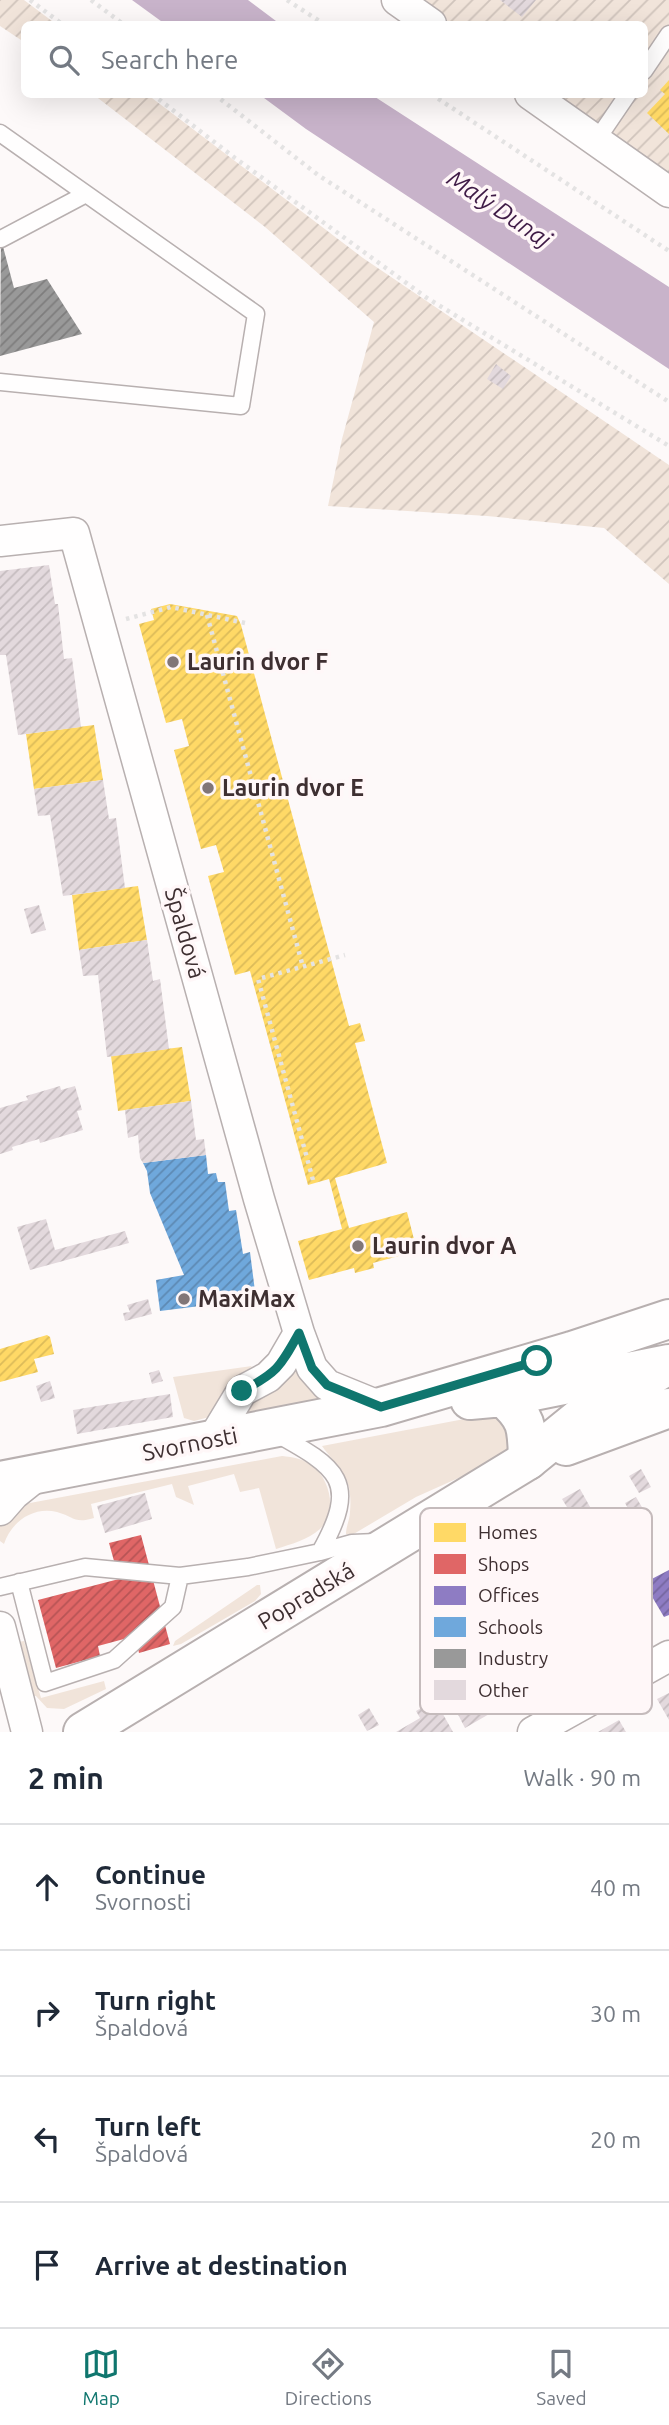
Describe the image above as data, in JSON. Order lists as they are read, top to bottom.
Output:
{
  "streets": {
    "main road": ["Svornosti", "Popradská"],
    "street": ["Špaldová"]
  },
  "crossings": [
    ["Špaldová", "Svornosti"],
    ["Svornosti", "Popradská"]
  ],
  "water": ["Malý Dunaj"],
  "places": [
    "Laurin dvor F",
    "Laurin dvor E",
    "Laurin dvor A",
    "MaxiMax"
  ],
  "legend": [
    "Homes",
    "Shops",
    "Offices",
    "Schools",
    "Industry",
    "Other"
  ],
  "page": {
    "search": "Search here",
    "heading": ["2 min", "Walk · 90 m"],
    "list": [
      ["Continue", "Svornosti", "40 m"],
      ["Turn right", "Špaldová", "30 m"],
      ["Turn left", "Špaldová", "20 m"],
      "Arrive at destination"
    ],
    "nav": ["Map", "Directions", "Saved"]
  }
}
